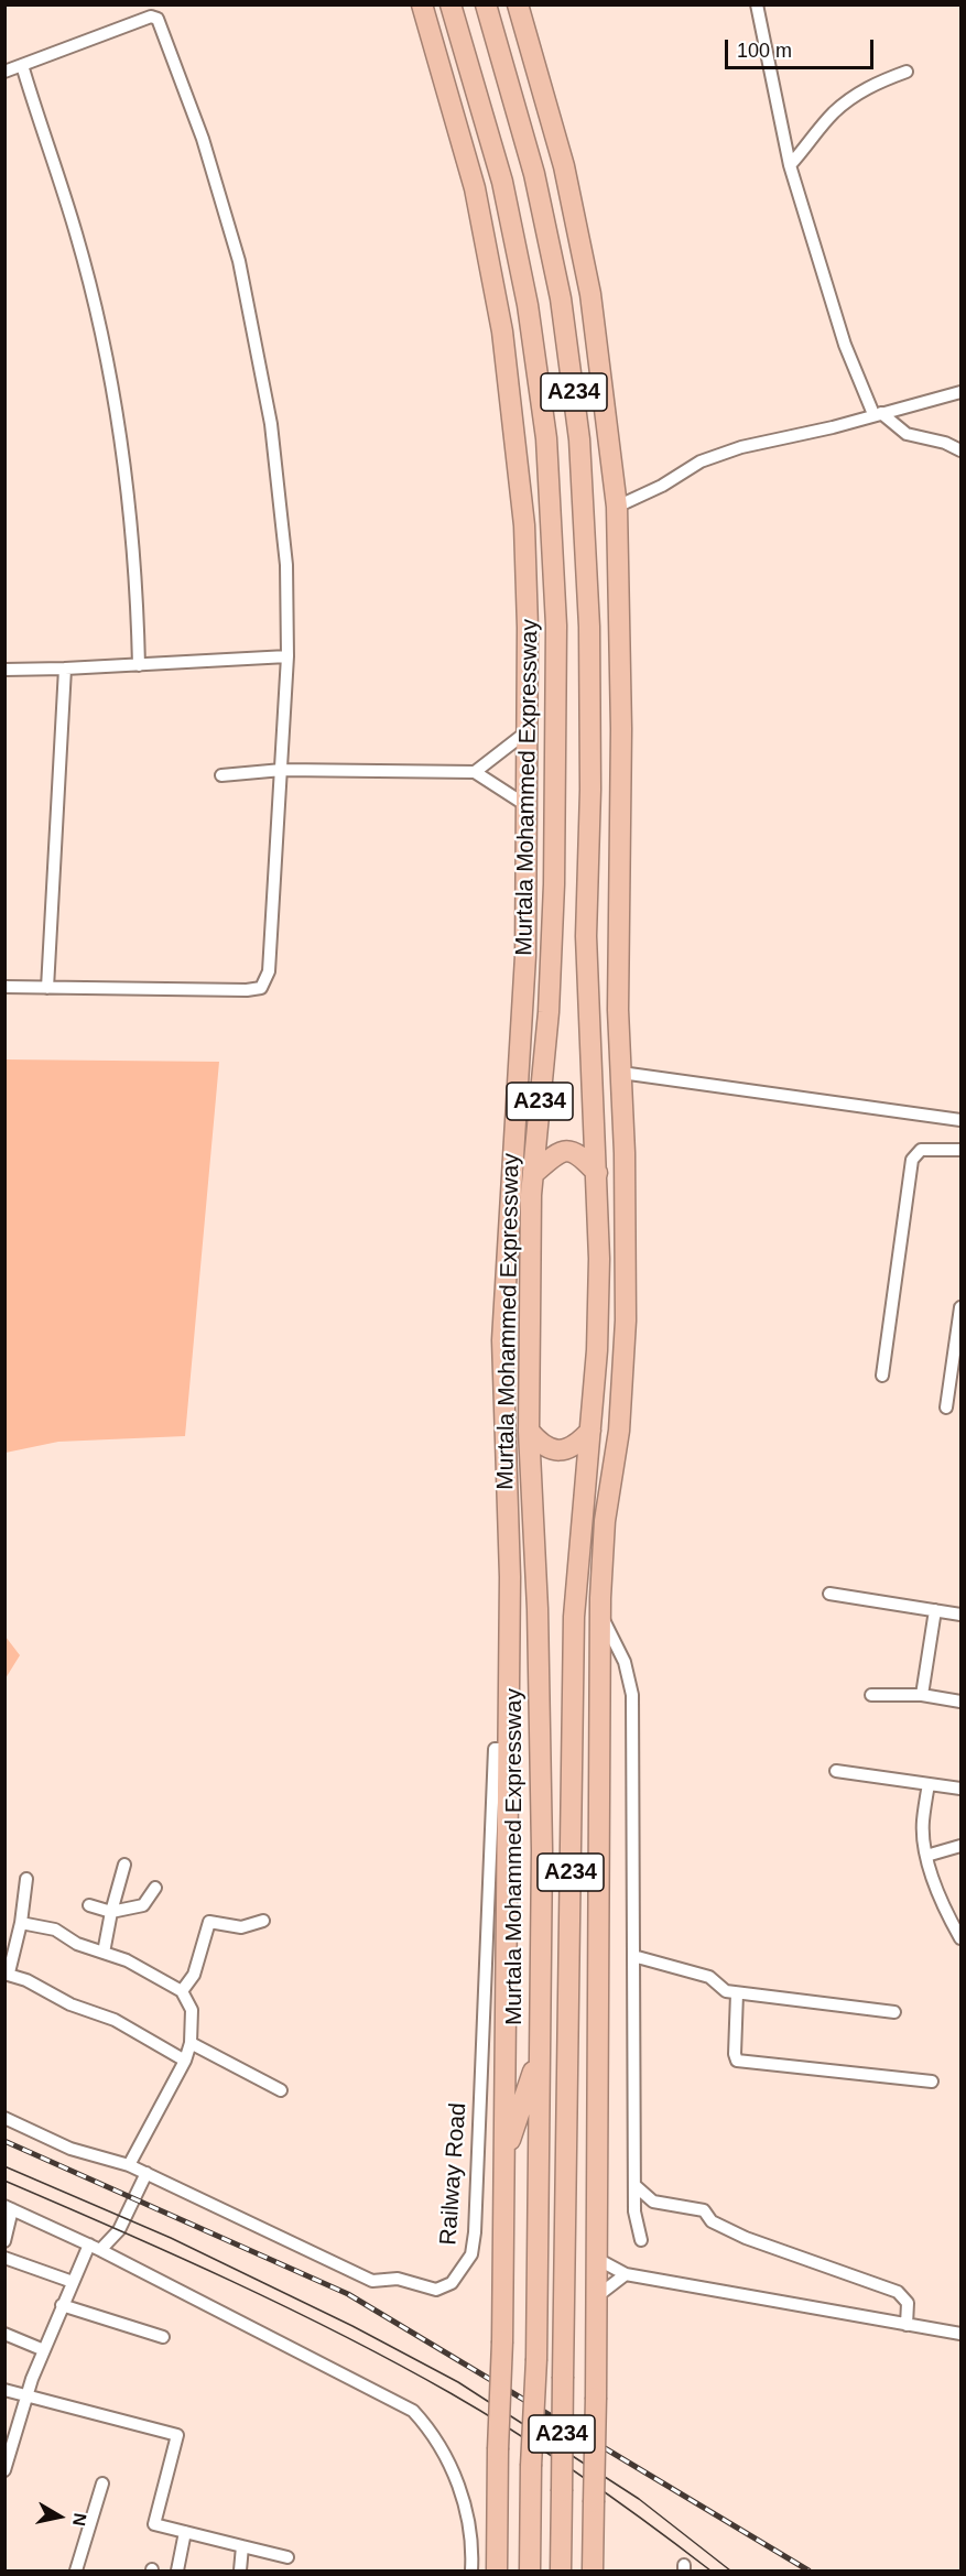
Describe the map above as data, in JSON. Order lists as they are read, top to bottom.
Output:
{
  "streets": {
    "highway": ["A234", "Murtala Mohammed Expressway"],
    "street": ["Railway Road"]
  },
  "crossings": [
    ["Murtala Mohammed Expressway", "Railway Road"]
  ],
  "scale_bar": "100 m",
  "north": "right"
}
